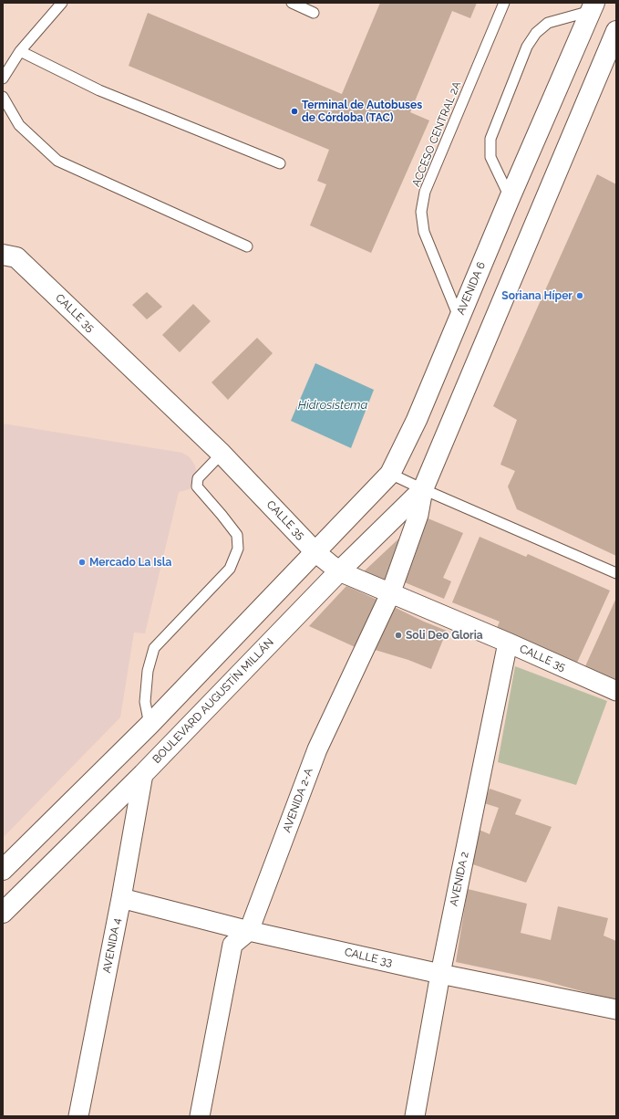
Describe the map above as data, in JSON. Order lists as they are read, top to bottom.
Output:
{
  "streets": {
    "street": [
      "AVENIDA 6",
      "CALLE 35",
      "BOULEVARD AUGUSTÍN MILLÁN",
      "AVENIDA 2-A",
      "AVENIDA 2",
      "AVENIDA 4",
      "CALLE 33"
    ],
    "lane": ["ACCESO CENTRAL 2A"]
  },
  "crossings": [
    ["ACCESO CENTRAL 2A", "AVENIDA 6"],
    ["AVENIDA 6", "CALLE 35"],
    ["CALLE 35", "BOULEVARD AUGUSTÍN MILLÁN"],
    ["CALLE 35", "AVENIDA 2-A"],
    ["CALLE 35", "AVENIDA 2"],
    ["BOULEVARD AUGUSTÍN MILLÁN", "AVENIDA 2-A"],
    ["BOULEVARD AUGUSTÍN MILLÁN", "AVENIDA 4"],
    ["AVENIDA 2-A", "CALLE 33"],
    ["AVENIDA 2", "CALLE 33"],
    ["AVENIDA 4", "CALLE 33"]
  ],
  "water": ["Hidrosistema"],
  "places": [
    "Terminal de Autobuses de Córdoba (TAC)",
    "Soriana Híper",
    "Mercado La Isla",
    "Soli Deo Gloria"
  ]
}
